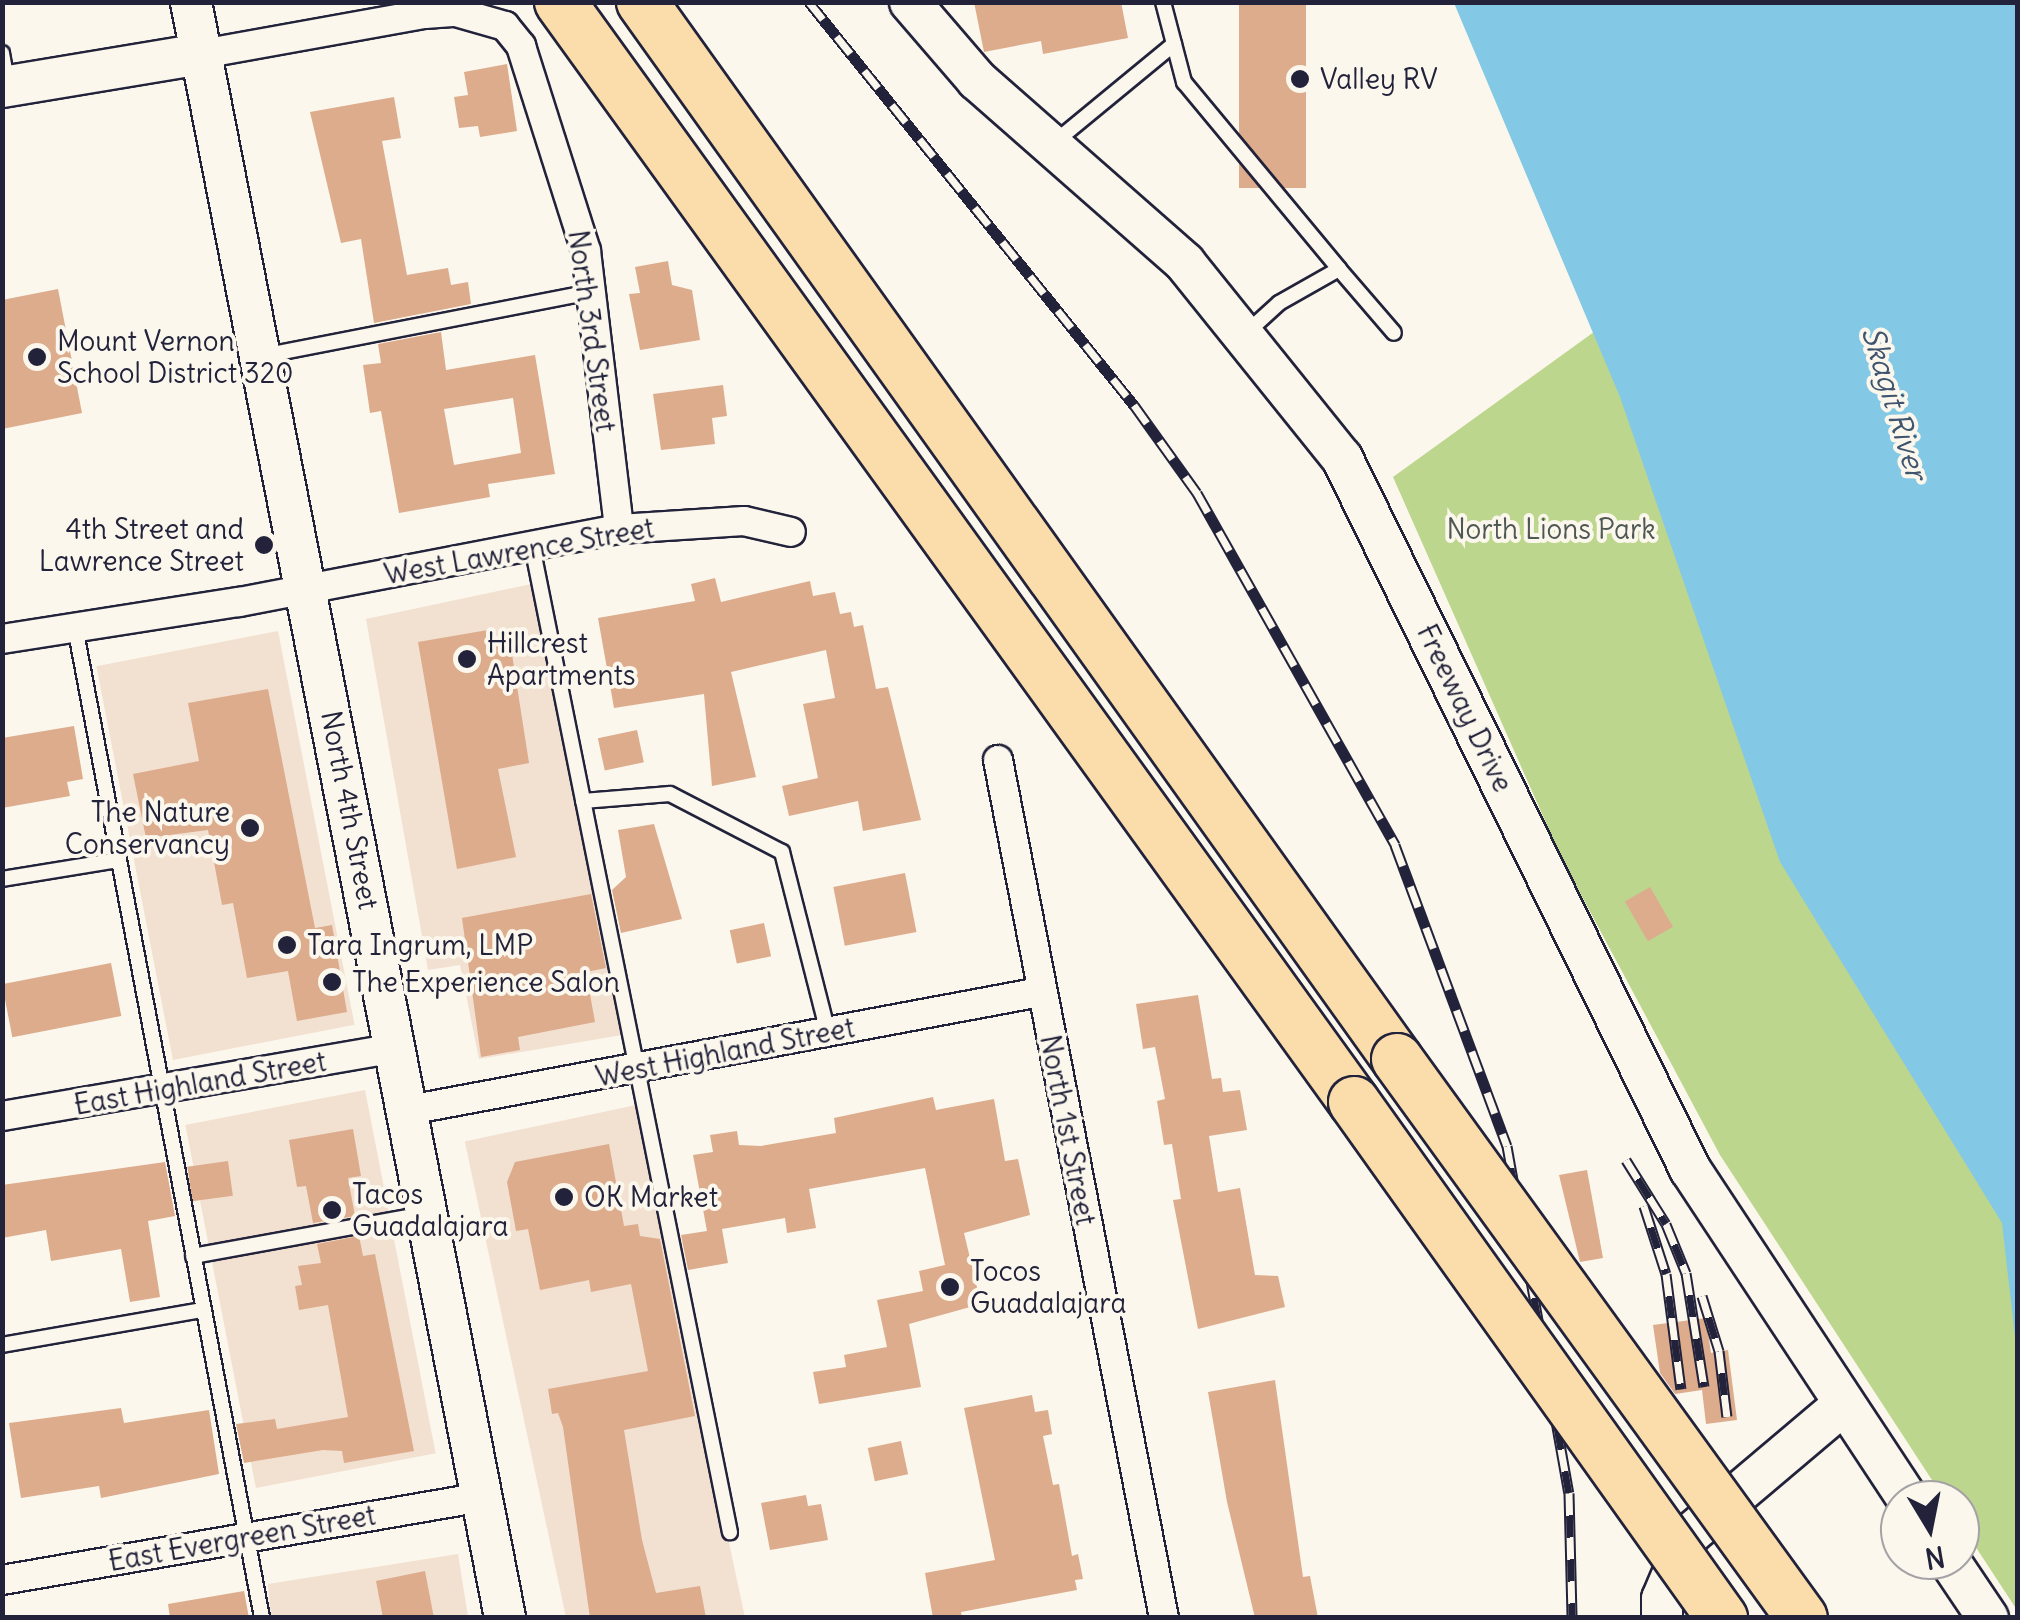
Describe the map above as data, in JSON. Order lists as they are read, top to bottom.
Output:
{
  "streets": {
    "street": [
      "North 3rd Street",
      "West Lawrence Street",
      "Freeway Drive",
      "North 4th Street",
      "West Highland Street",
      "East Highland Street",
      "North 1st Street",
      "East Evergreen Street"
    ]
  },
  "crossings": [
    ["North 3rd Street", "West Lawrence Street"],
    ["West Lawrence Street", "North 4th Street"],
    ["North 4th Street", "West Highland Street"],
    ["North 4th Street", "East Highland Street"],
    ["North 4th Street", "East Evergreen Street"],
    ["West Highland Street", "North 1st Street"]
  ],
  "water": ["Skagit River"],
  "parks": ["North Lions Park"],
  "places": [
    "Valley RV",
    "Mount Vernon School District 320",
    "4th Street and Lawrence Street",
    "Hillcrest Apartments",
    "The Nature Conservancy",
    "Tara Ingrum, LMP",
    "The Experience Salon",
    "OK Market",
    "Tacos Guadalajara",
    "Tocos Guadalajara"
  ],
  "north": "bottom"
}
